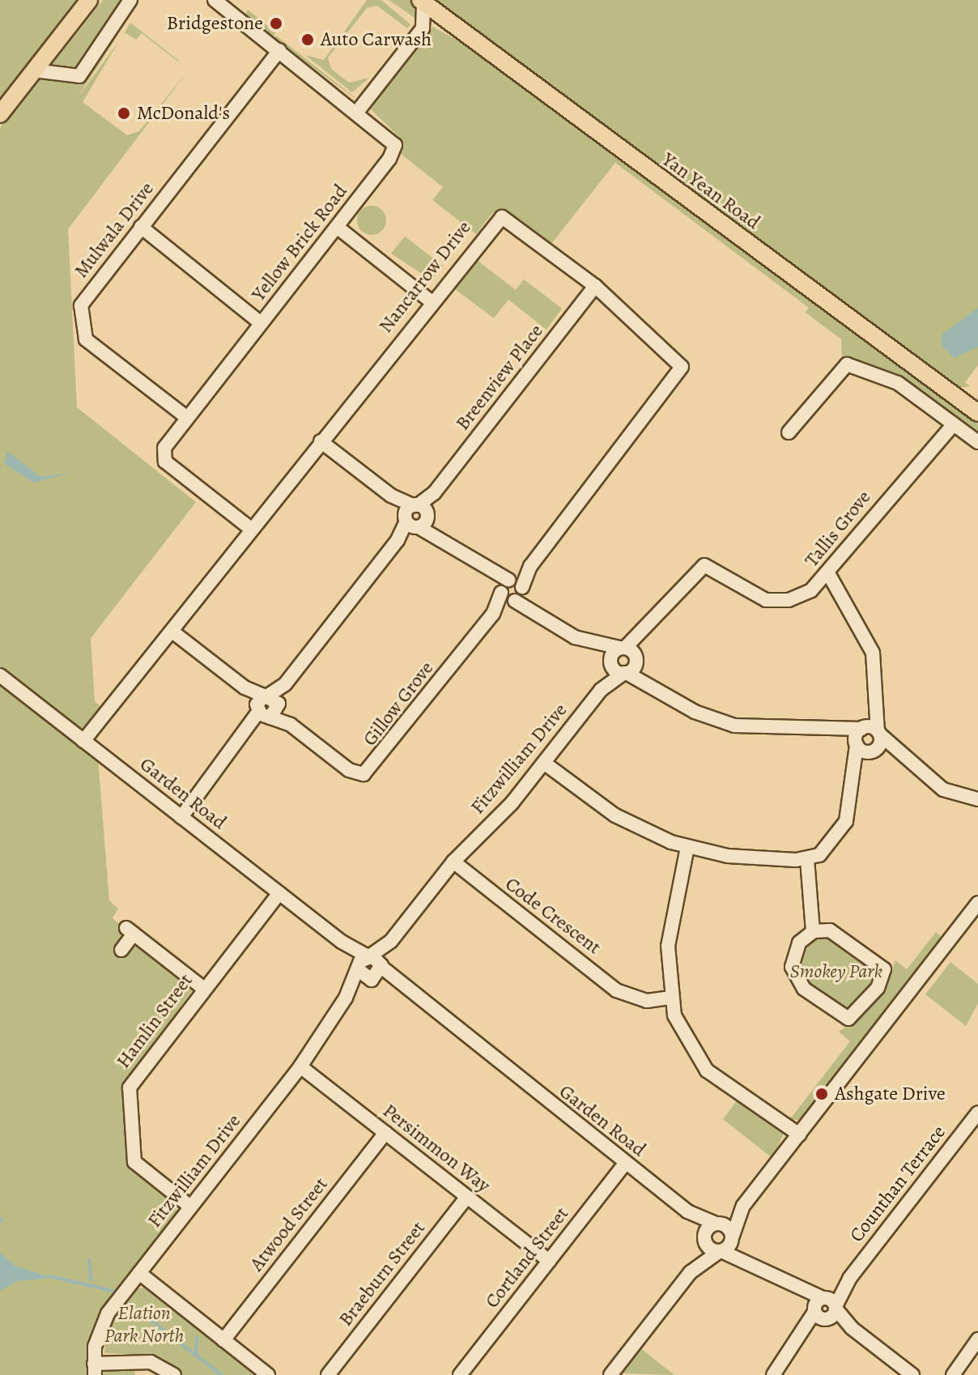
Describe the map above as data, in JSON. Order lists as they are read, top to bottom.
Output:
{
  "streets": {
    "main road": ["Yan Yean Road"],
    "street": [
      "Mulwala Drive",
      "Yellow Brick Road",
      "Nancarrow Drive",
      "Breenview Place",
      "Tallis Grove",
      "Gillow Grove",
      "Fitzwilliam Drive",
      "Garden Road",
      "Code Crescent",
      "Hamlin Street",
      "Persimmon Way",
      "Counthan Terrace",
      "Atwood Street",
      "Cortland Street",
      "Braeburn Street"
    ]
  },
  "crossings": [
    ["Mulwala Drive", "Yellow Brick Road"],
    ["Yellow Brick Road", "Nancarrow Drive"],
    ["Nancarrow Drive", "Breenview Place"],
    ["Nancarrow Drive", "Gillow Grove"],
    ["Nancarrow Drive", "Garden Road"],
    ["Breenview Place", "Gillow Grove"],
    ["Breenview Place", "Garden Road"],
    ["Tallis Grove", "Fitzwilliam Drive"],
    ["Fitzwilliam Drive", "Garden Road"],
    ["Fitzwilliam Drive", "Code Crescent"],
    ["Fitzwilliam Drive", "Hamlin Street"],
    ["Fitzwilliam Drive", "Persimmon Way"],
    ["Garden Road", "Hamlin Street"],
    ["Garden Road", "Cortland Street"],
    ["Persimmon Way", "Atwood Street"],
    ["Persimmon Way", "Cortland Street"],
    ["Persimmon Way", "Braeburn Street"]
  ],
  "parks": ["Smokey Park", "Elation Park North"],
  "places": [
    "Bridgestone",
    "Auto Carwash",
    "McDonald's",
    "Ashgate Drive"
  ]
}
